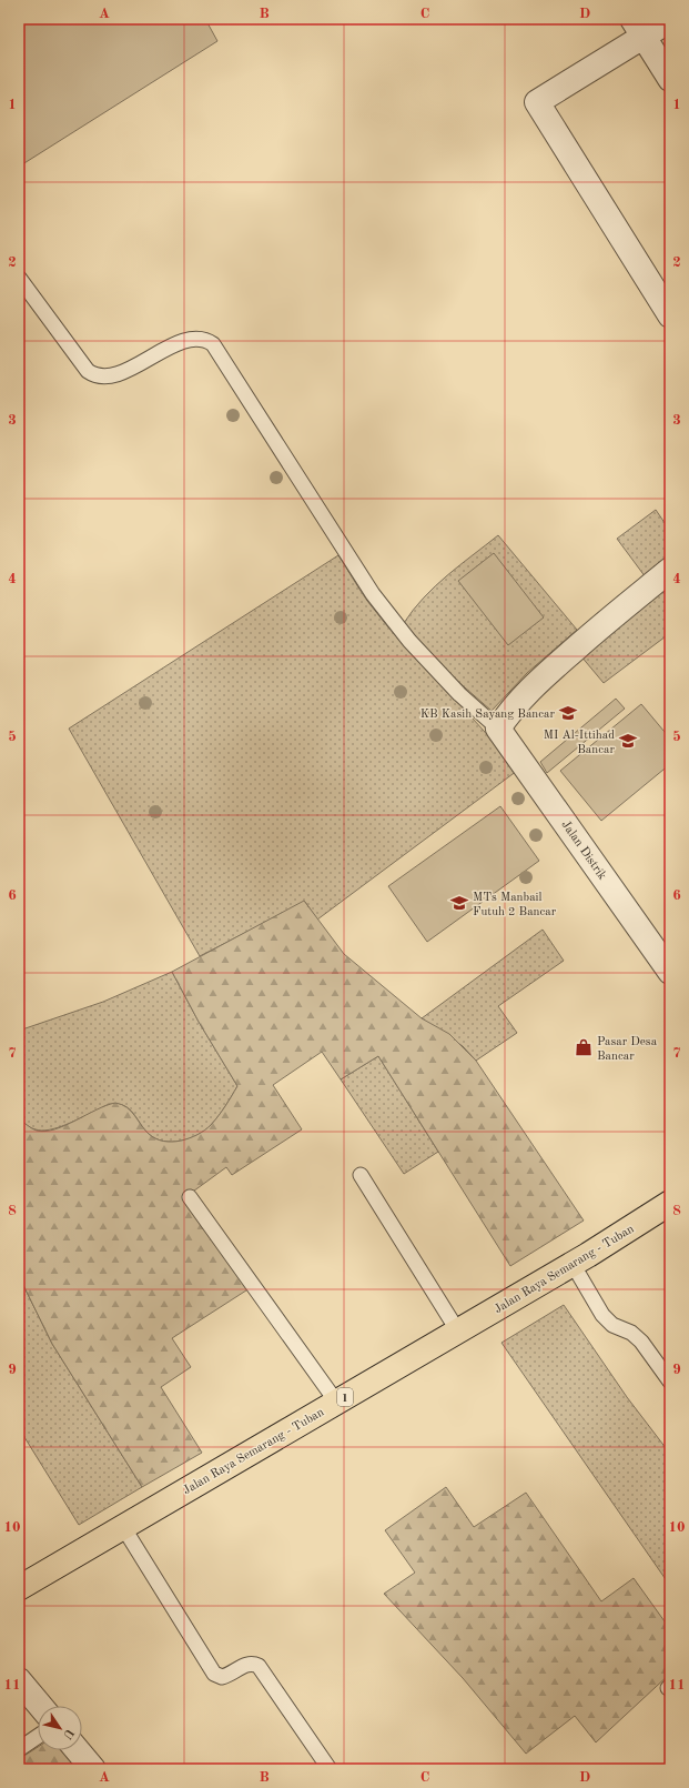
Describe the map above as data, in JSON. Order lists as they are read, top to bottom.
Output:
{
  "streets": {
    "highway": ["Jalan Raya Semarang - Tuban", "1"],
    "street": ["Jalan Distrik"]
  },
  "places": {
    "school or university": ["KB Kasih Sayang Bancar", "MI Al-Ittihad Bancar", "MTs Manbail Futuh 2 Bancar"],
    "shop": ["Pasar Desa Bancar"]
  },
  "north": "bottom right",
  "grid": {
    "columns": [
      "A",
      "B",
      "C",
      "D"
    ],
    "rows": [
      "1",
      "2",
      "3",
      "4",
      "5",
      "6",
      "7",
      "8",
      "9",
      "10",
      "11"
    ]
  }
}
